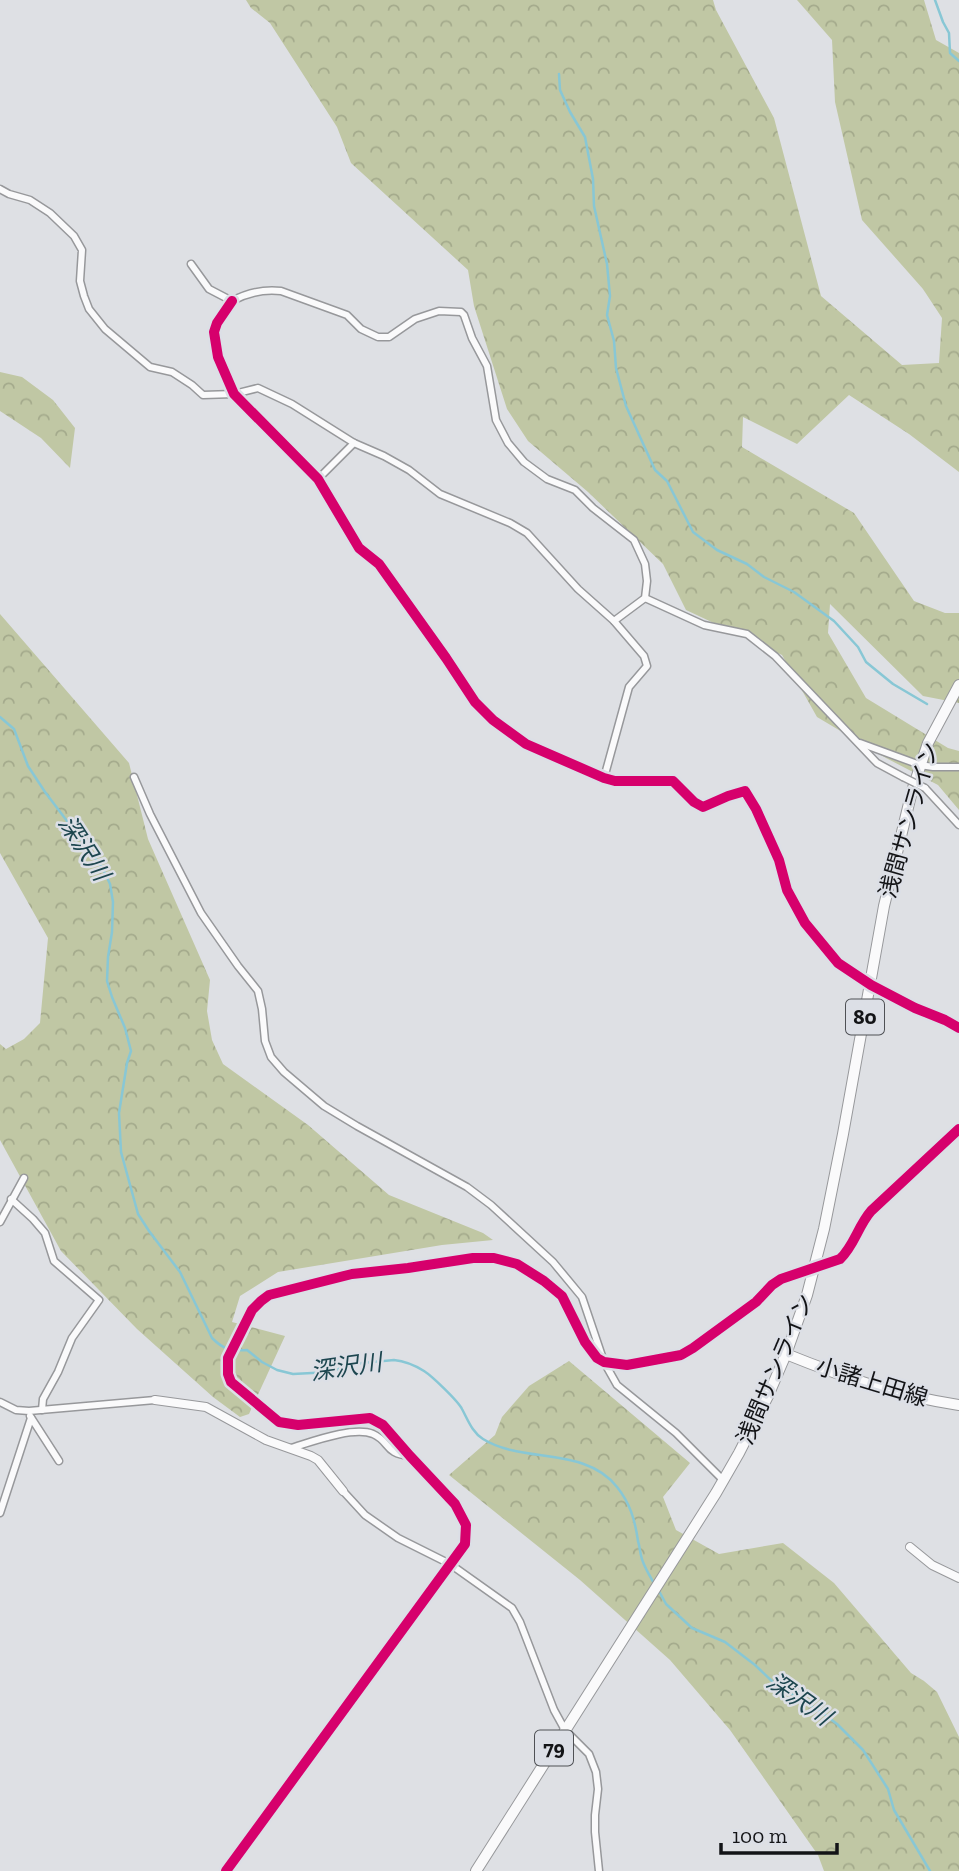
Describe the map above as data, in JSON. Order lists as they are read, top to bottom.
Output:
{
  "streets": {
    "main road": [
      "浅間サンライン",
      "80",
      "小諸上田線",
      "79"
    ]
  },
  "crossings": [
    ["浅間サンライン", "小諸上田線"]
  ],
  "water": ["深沢川"],
  "scale_bar": "100 m"
}
